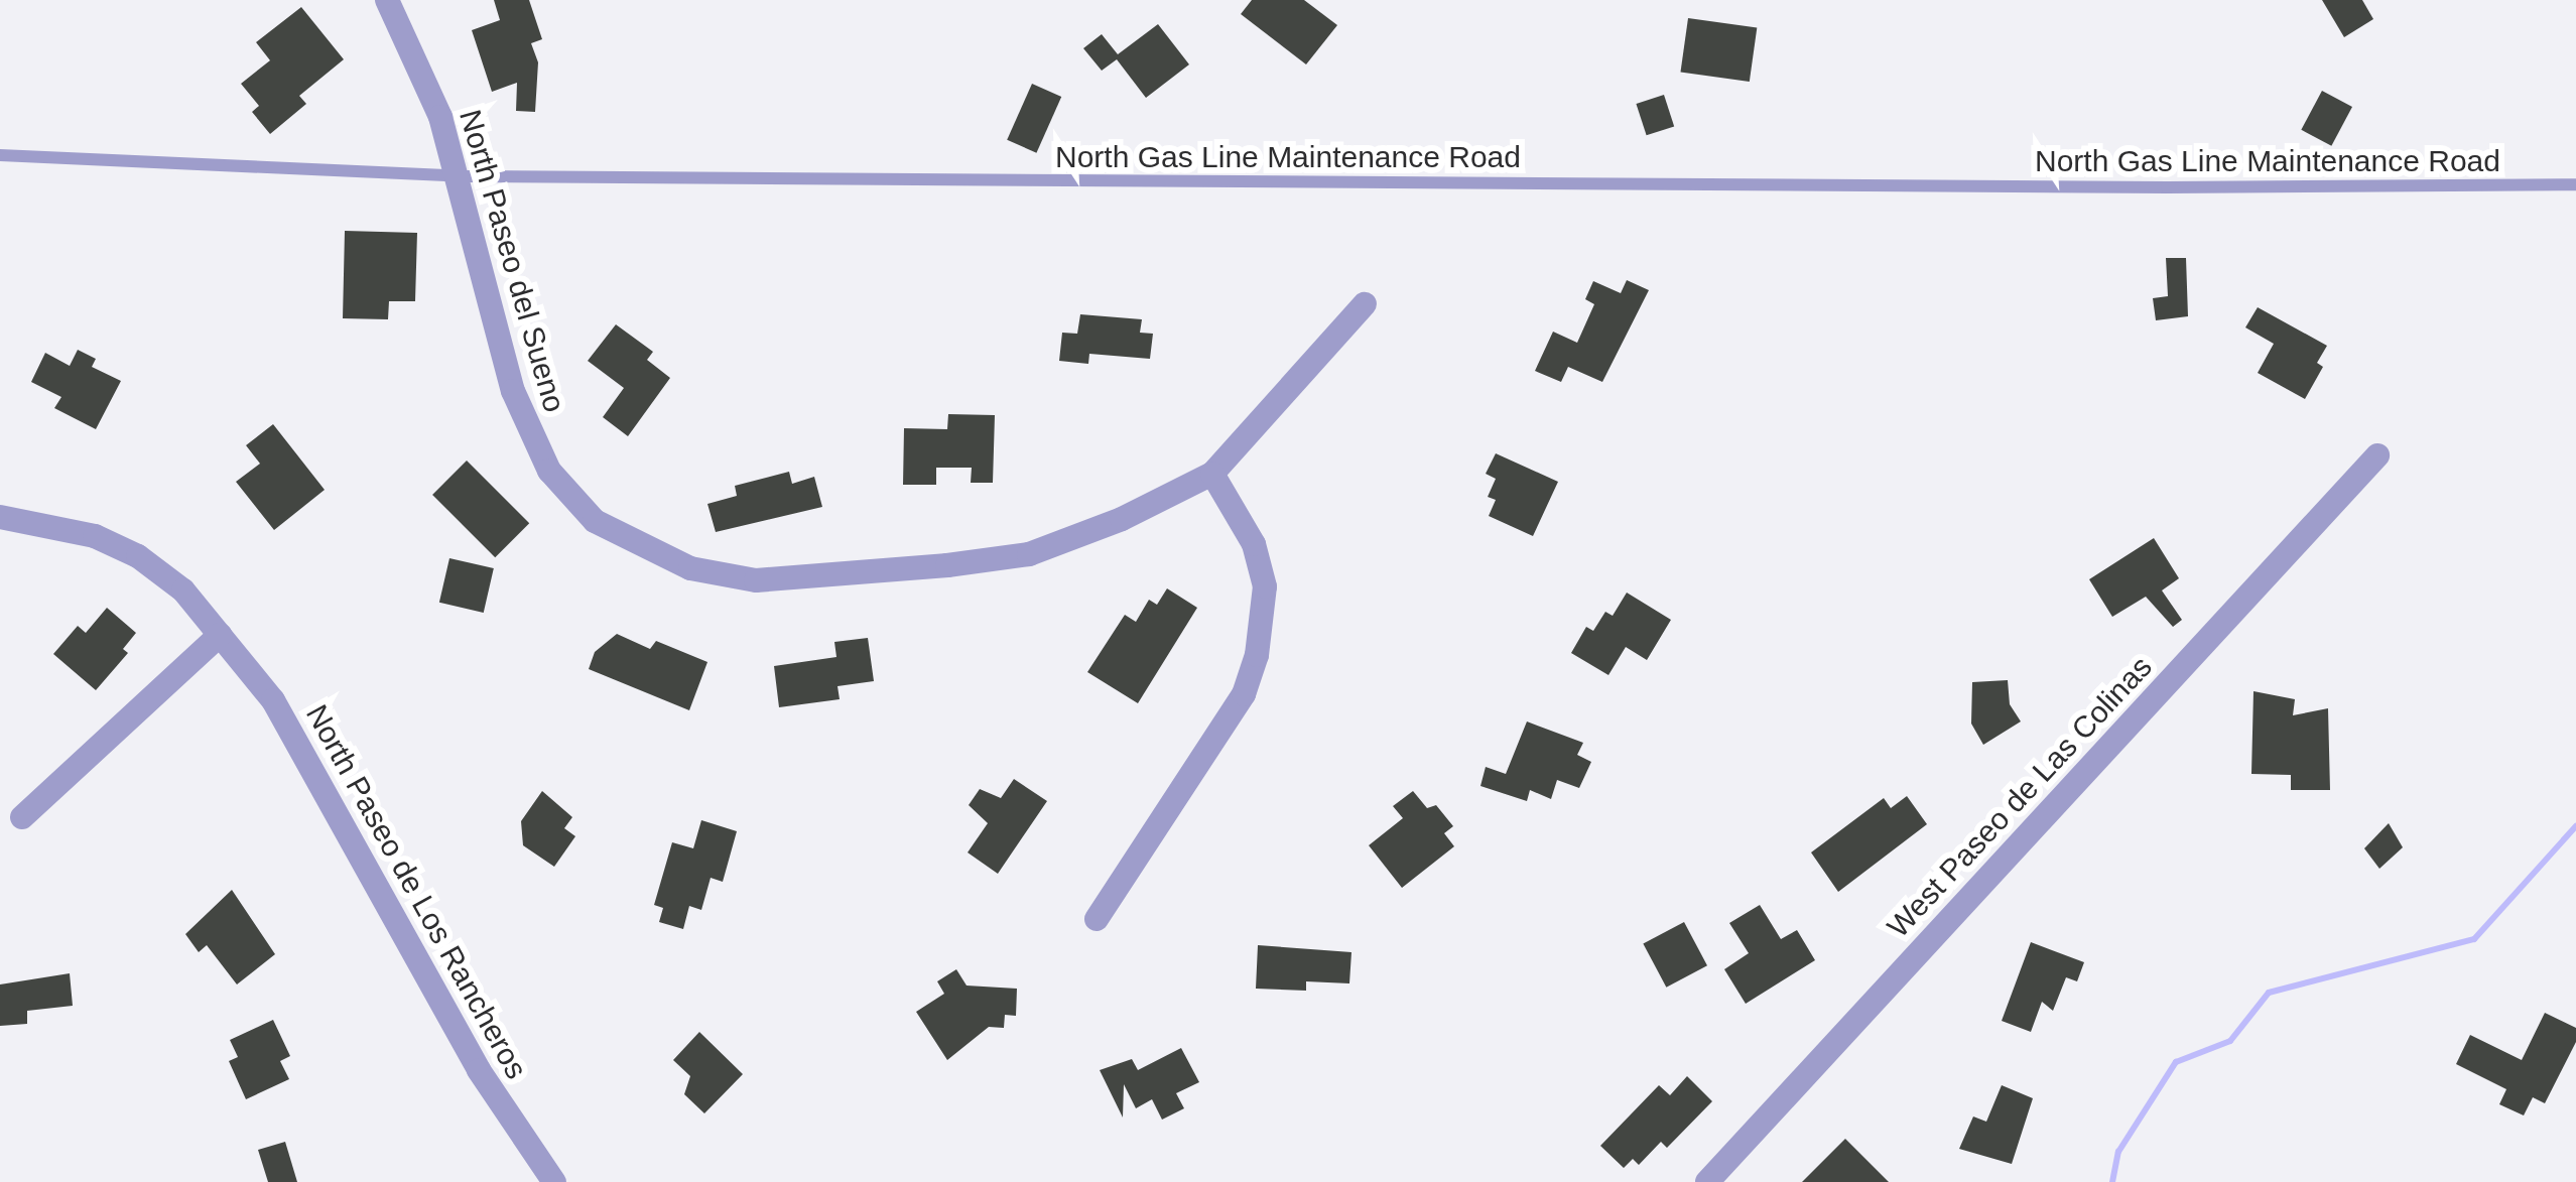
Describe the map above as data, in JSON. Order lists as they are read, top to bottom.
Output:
{
  "streets": {
    "street": ["North Paseo del Sueno", "West Paseo de Las Colinas", "North Paseo de Los Rancheros"],
    "lane": ["North Gas Line Maintenance Road"]
  },
  "crossings": [
    ["North Gas Line Maintenance Road", "North Paseo del Sueno"]
  ]
}
